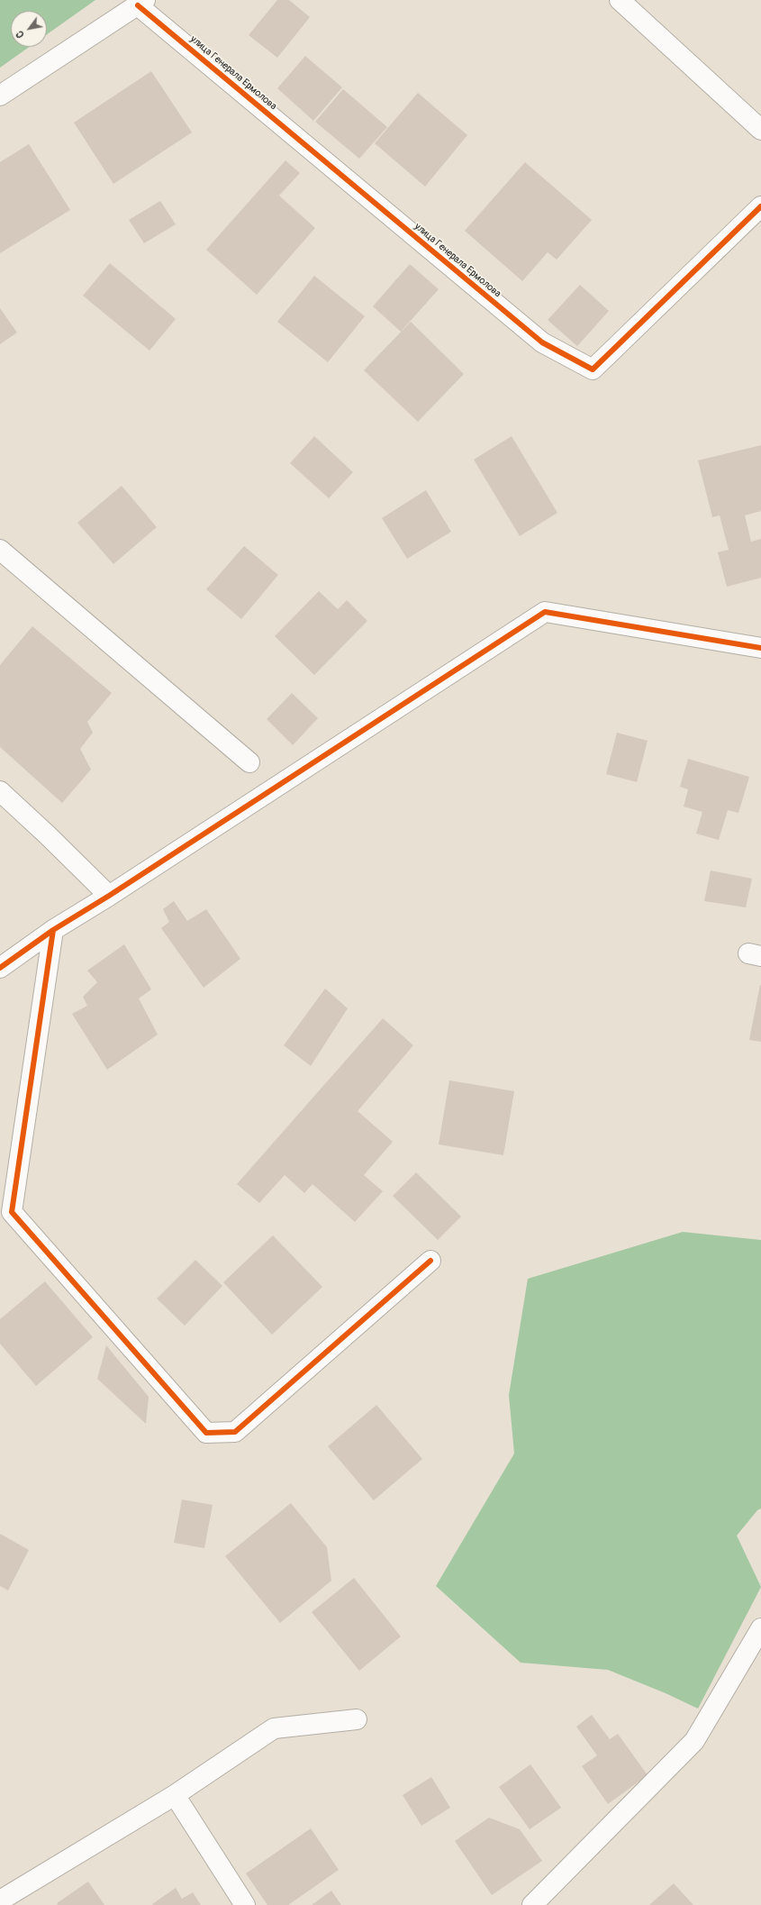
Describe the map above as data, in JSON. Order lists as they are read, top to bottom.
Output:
{
  "streets": {
    "street": ["улица Генерала Ермолова"]
  },
  "north": "bottom left"
}
